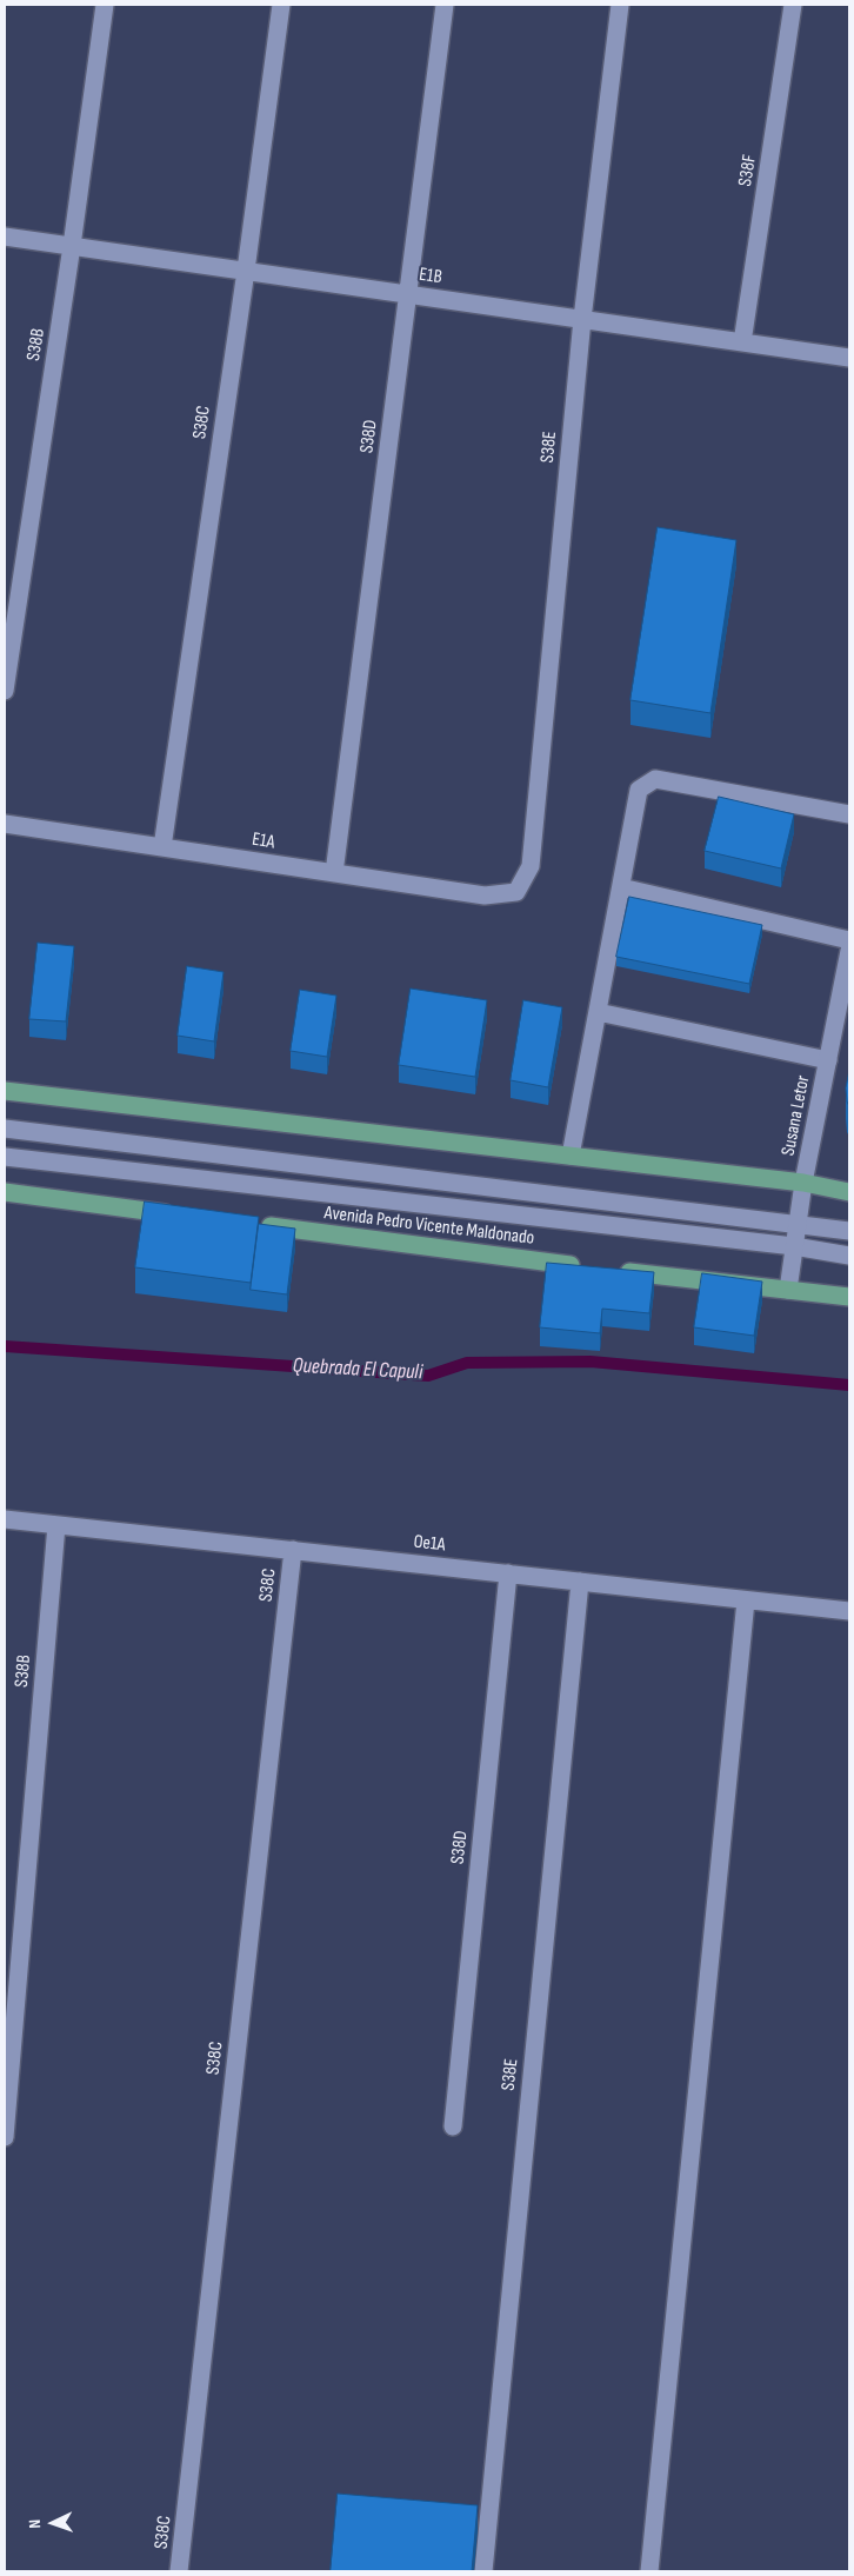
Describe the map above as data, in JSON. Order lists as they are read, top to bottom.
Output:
{
  "streets": {
    "main road": ["Avenida Pedro Vicente Maldonado"],
    "street": [
      "S38F",
      "E1B",
      "S38B",
      "S38C",
      "S38D",
      "S38E",
      "E1A",
      "Susana Letor",
      "Oe1A"
    ]
  },
  "crossings": [
    ["S38F", "E1B"],
    ["E1B", "S38B"],
    ["E1B", "S38C"],
    ["E1B", "S38D"],
    ["E1B", "S38E"],
    ["S38B", "Oe1A"],
    ["S38C", "E1A"],
    ["S38C", "Oe1A"],
    ["S38D", "E1A"],
    ["S38D", "Oe1A"],
    ["S38E", "E1A"],
    ["S38E", "Oe1A"]
  ],
  "water": ["Quebrada El Capuli"],
  "north": "left"
}
